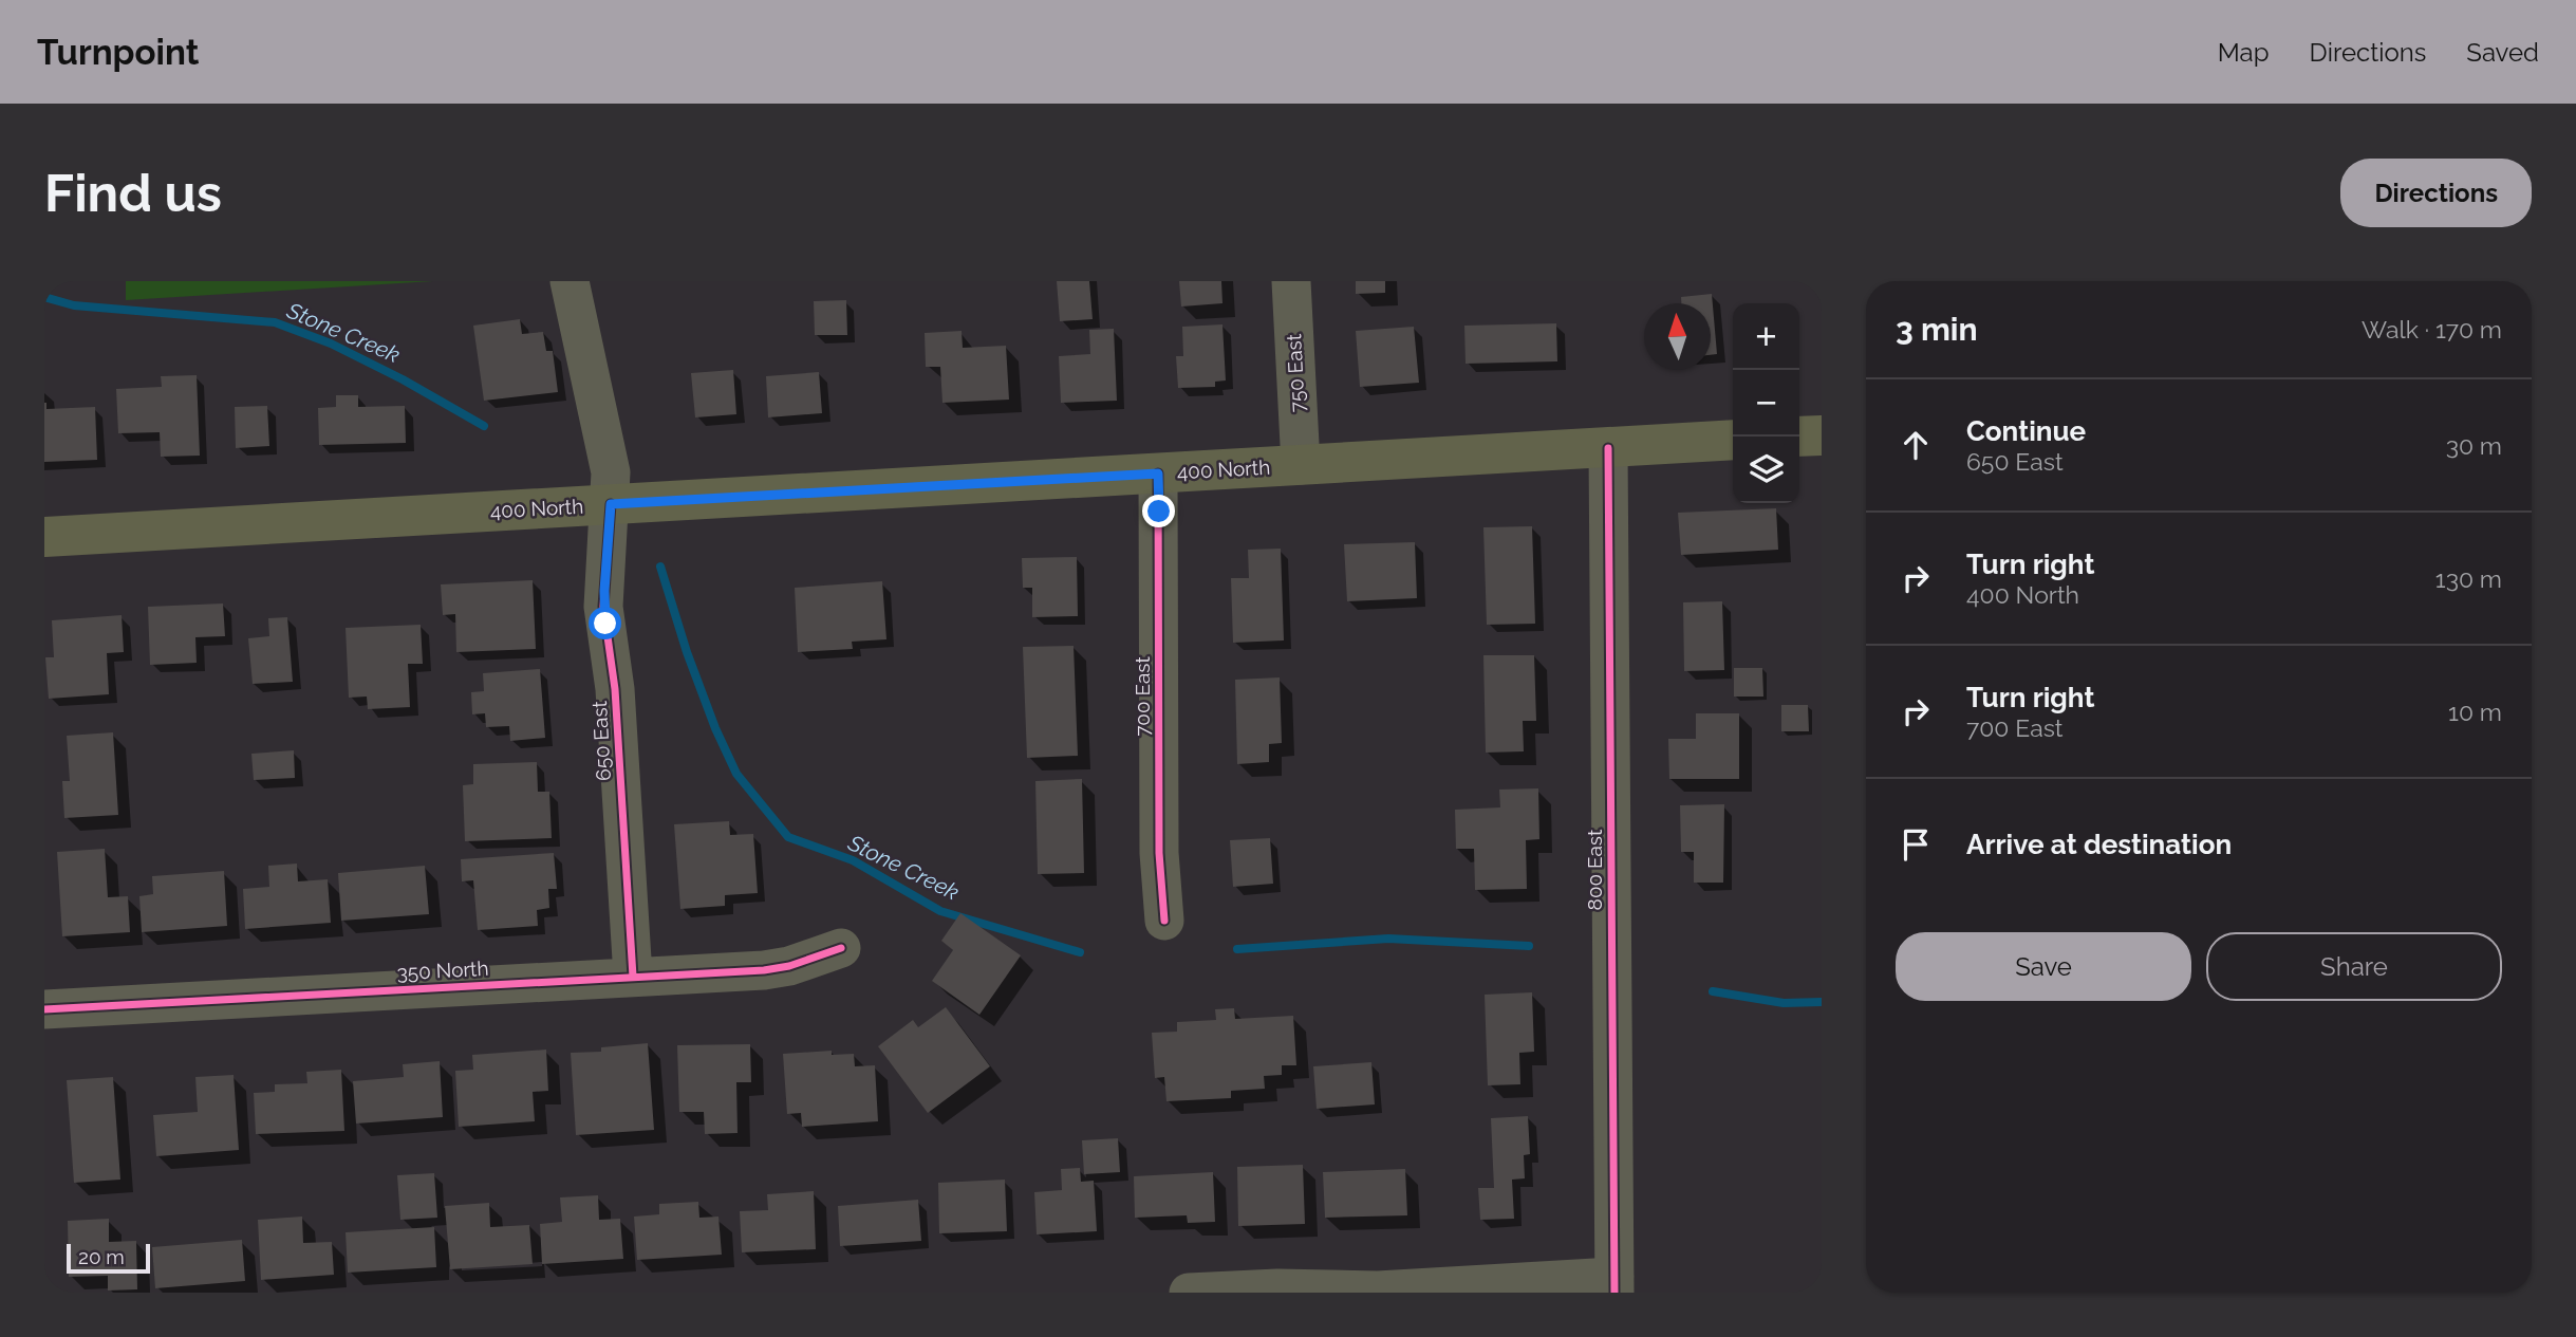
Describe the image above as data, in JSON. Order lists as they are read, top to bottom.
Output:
{
  "streets": {
    "main road": ["400 North"],
    "street": [
      "750 East",
      "700 East",
      "650 East",
      "800 East",
      "350 North"
    ]
  },
  "crossings": [
    ["750 East", "400 North"],
    ["400 North", "700 East"],
    ["400 North", "650 East"],
    ["400 North", "800 East"],
    ["650 East", "350 North"]
  ],
  "water": ["Stone Creek"],
  "scale_bar": "20 m",
  "north": "top",
  "page": {
    "header": "Turnpoint",
    "nav": ["Map", "Directions", "Saved"],
    "buttons": [
      "Directions",
      ["Save", "Share"]
    ],
    "title": "Find us",
    "heading": ["3 min", "Walk · 170 m"],
    "map_buttons": ["+", "−"],
    "list": [
      ["Continue", "650 East", "30 m"],
      ["Turn right", "400 North", "130 m"],
      ["Turn right", "700 East", "10 m"],
      "Arrive at destination"
    ],
    "scale": "20 m"
  }
}
